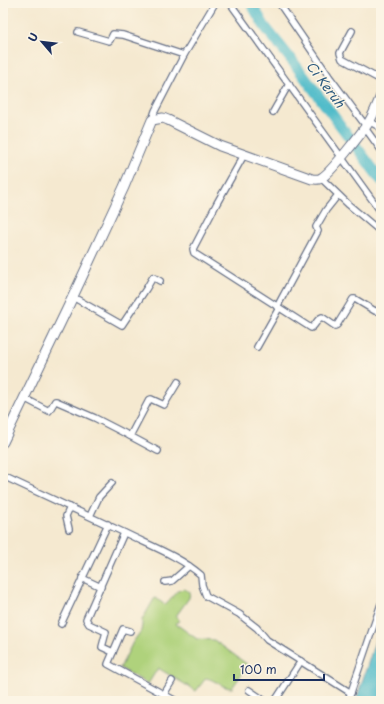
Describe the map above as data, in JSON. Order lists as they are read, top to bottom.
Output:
{
  "water": ["Ci Keruh"],
  "scale_bar": "100 m",
  "north": "top left"
}
